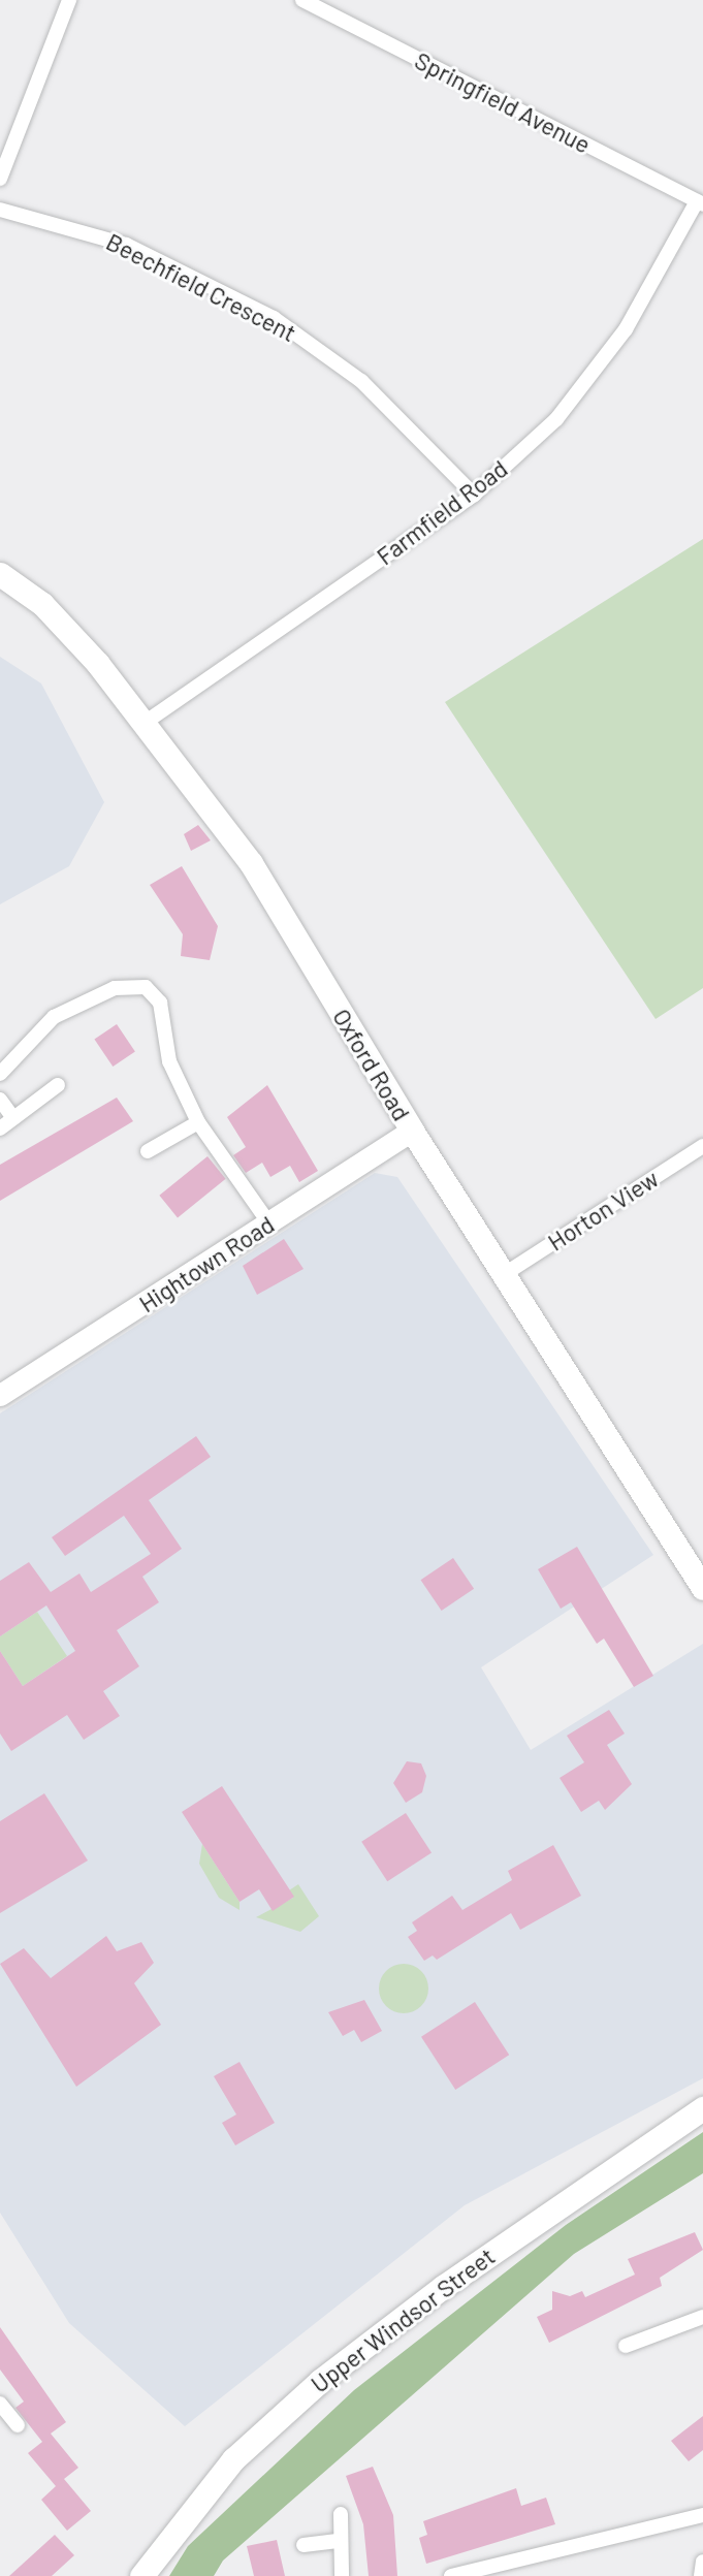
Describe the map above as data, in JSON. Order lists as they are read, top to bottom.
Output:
{
  "streets": {
    "main road": ["Oxford Road", "Upper Windsor Street"],
    "street": [
      "Springfield Avenue",
      "Beechfield Crescent",
      "Farmfield Road",
      "Horton View",
      "Hightown Road"
    ]
  },
  "crossings": [
    ["Springfield Avenue", "Farmfield Road"],
    ["Beechfield Crescent", "Farmfield Road"],
    ["Farmfield Road", "Oxford Road"],
    ["Oxford Road", "Horton View"],
    ["Oxford Road", "Hightown Road"]
  ]
}
